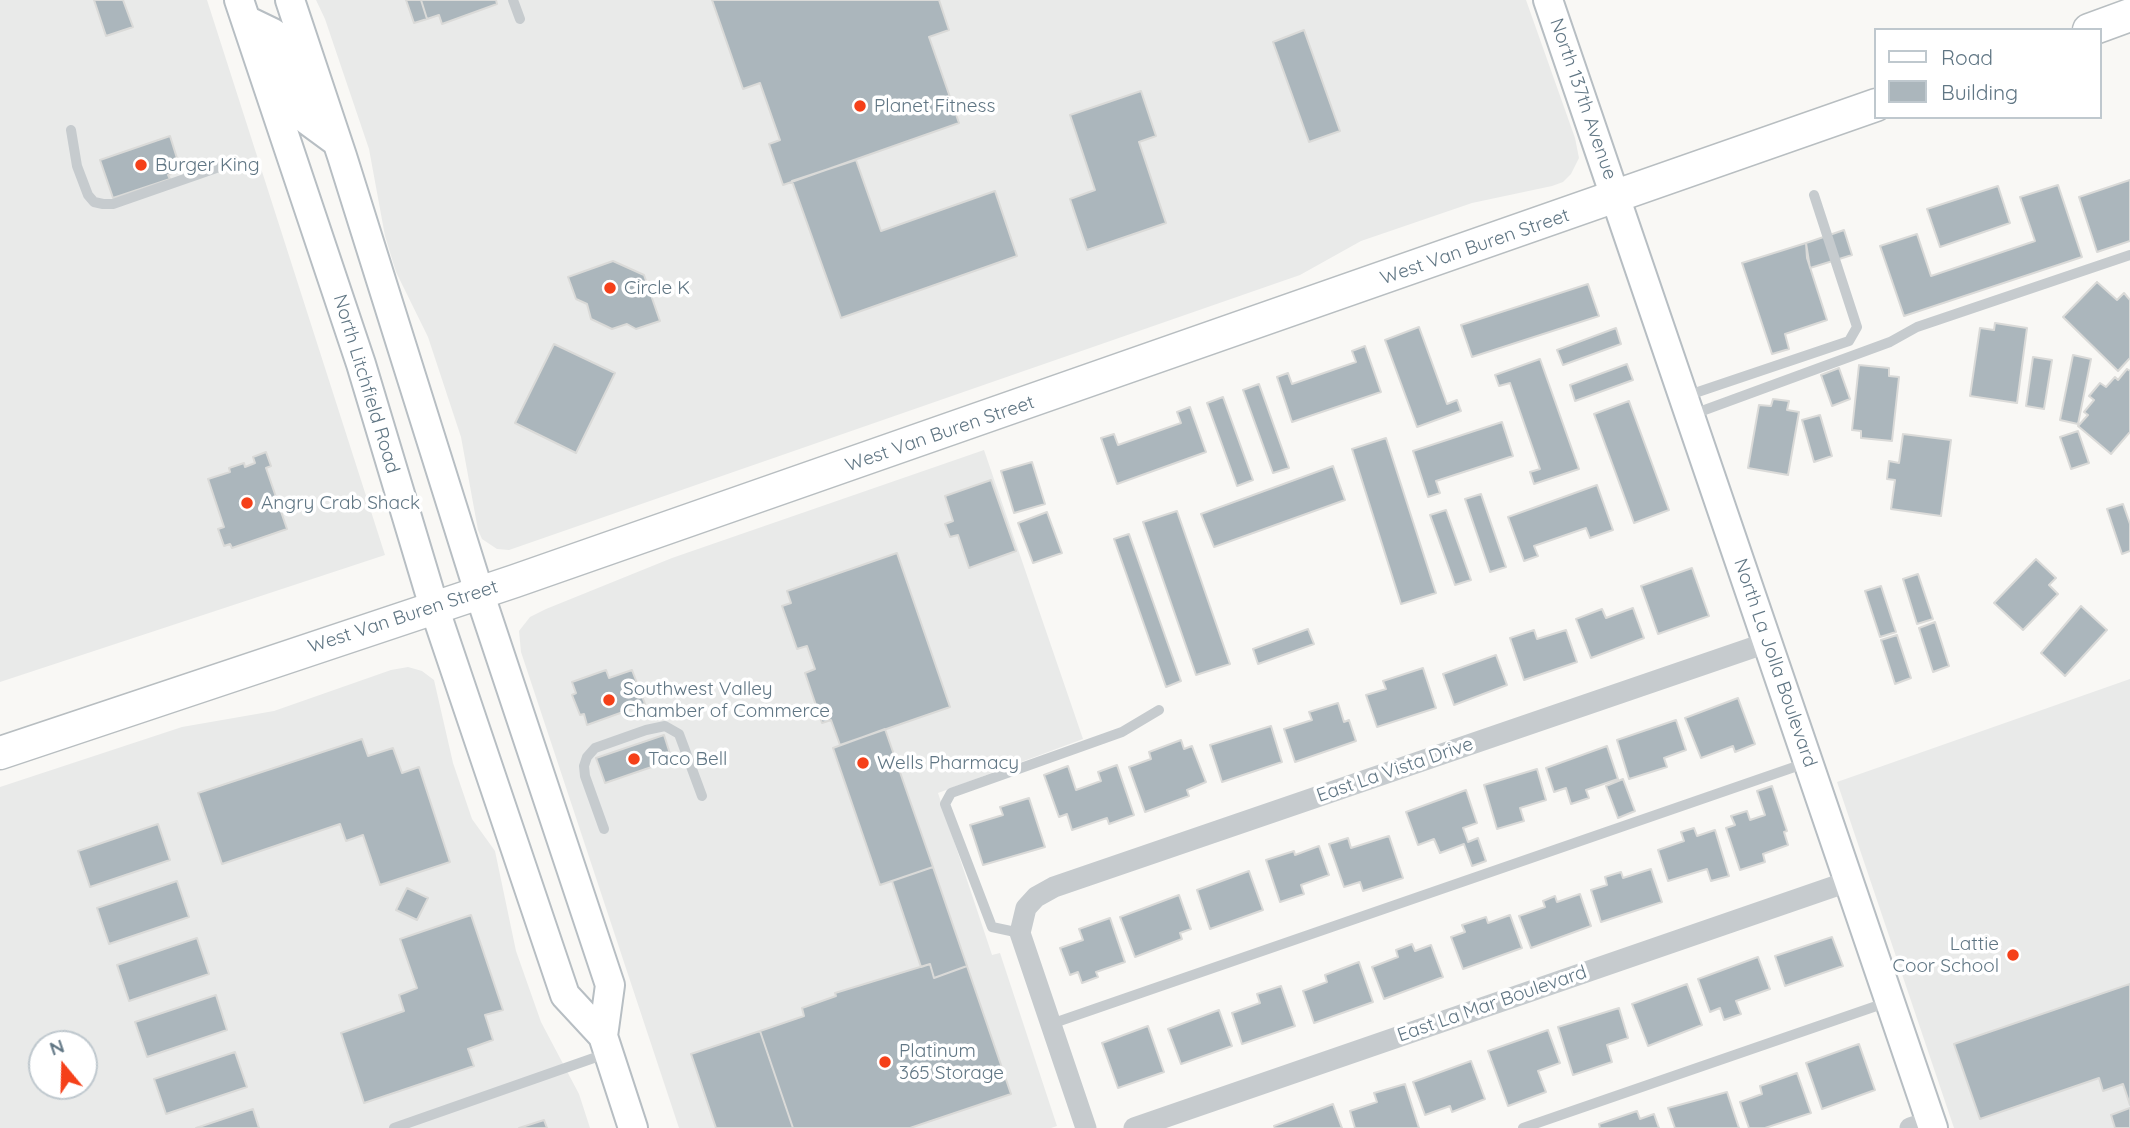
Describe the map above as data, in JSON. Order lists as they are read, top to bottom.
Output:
{
  "streets": {
    "main road": [
      "North 137th Avenue",
      "West Van Buren Street",
      "North Litchfield Road",
      "North La Jolla Boulevard"
    ],
    "street": ["East La Vista Drive", "East La Mar Boulevard"]
  },
  "crossings": [
    ["North 137th Avenue", "West Van Buren Street"],
    ["North 137th Avenue", "North La Jolla Boulevard"],
    ["West Van Buren Street", "North Litchfield Road"],
    ["West Van Buren Street", "North La Jolla Boulevard"],
    ["North La Jolla Boulevard", "East La Vista Drive"],
    ["North La Jolla Boulevard", "East La Mar Boulevard"]
  ],
  "places": [
    "Planet Fitness",
    "Burger King",
    "Circle K",
    "Angry Crab Shack",
    "Southwest Valley Chamber of Commerce",
    "Taco Bell",
    "Wells Pharmacy",
    "Lattie Coor School",
    "Platinum 365 Storage"
  ],
  "legend": ["Road", "Building"],
  "north": "top"
}
